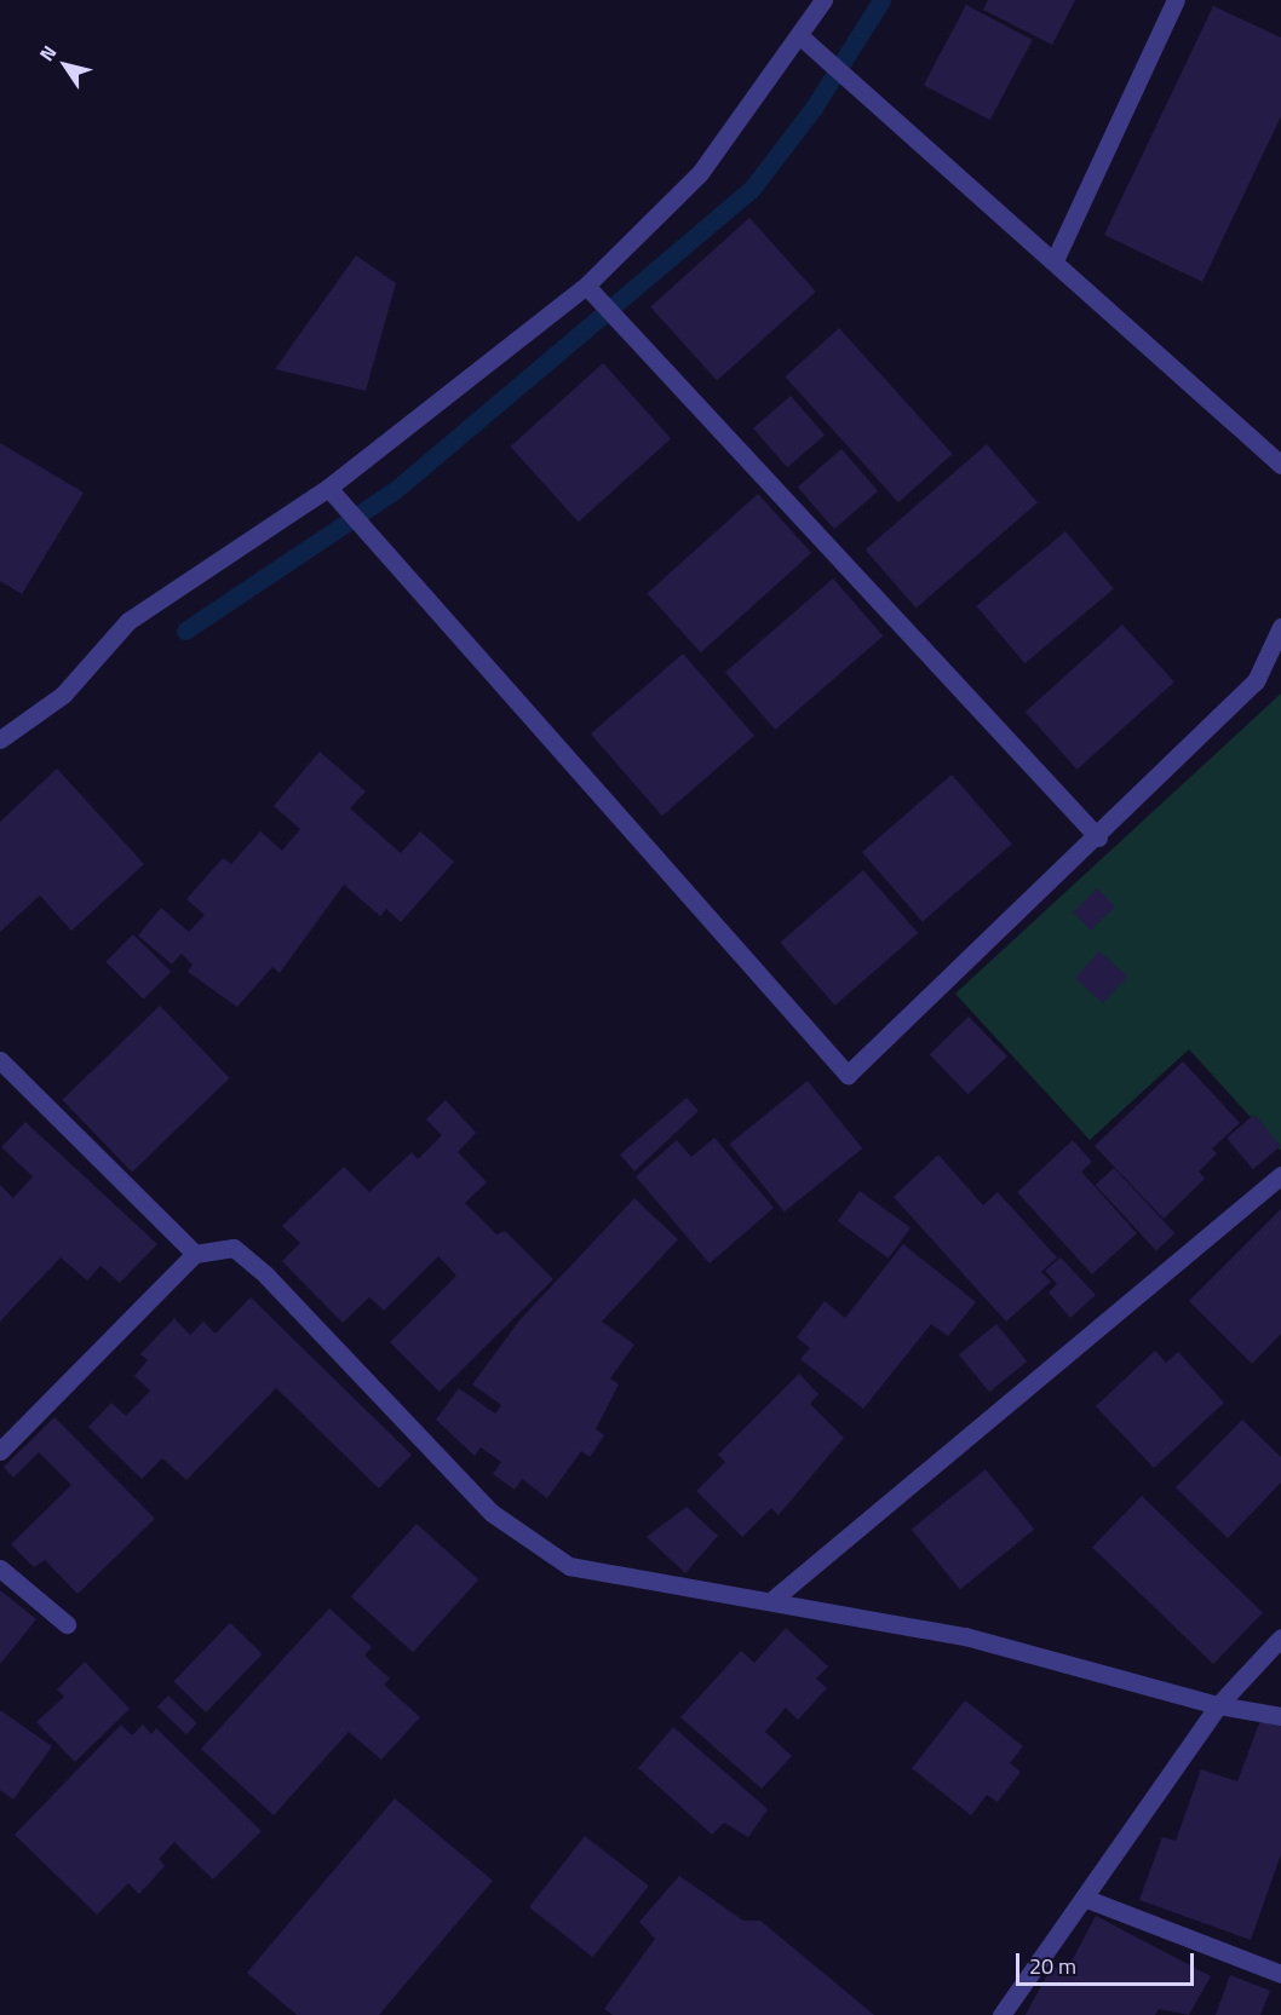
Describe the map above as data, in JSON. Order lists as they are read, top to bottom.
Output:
{
  "scale_bar": "20 m",
  "north": "top left"
}
